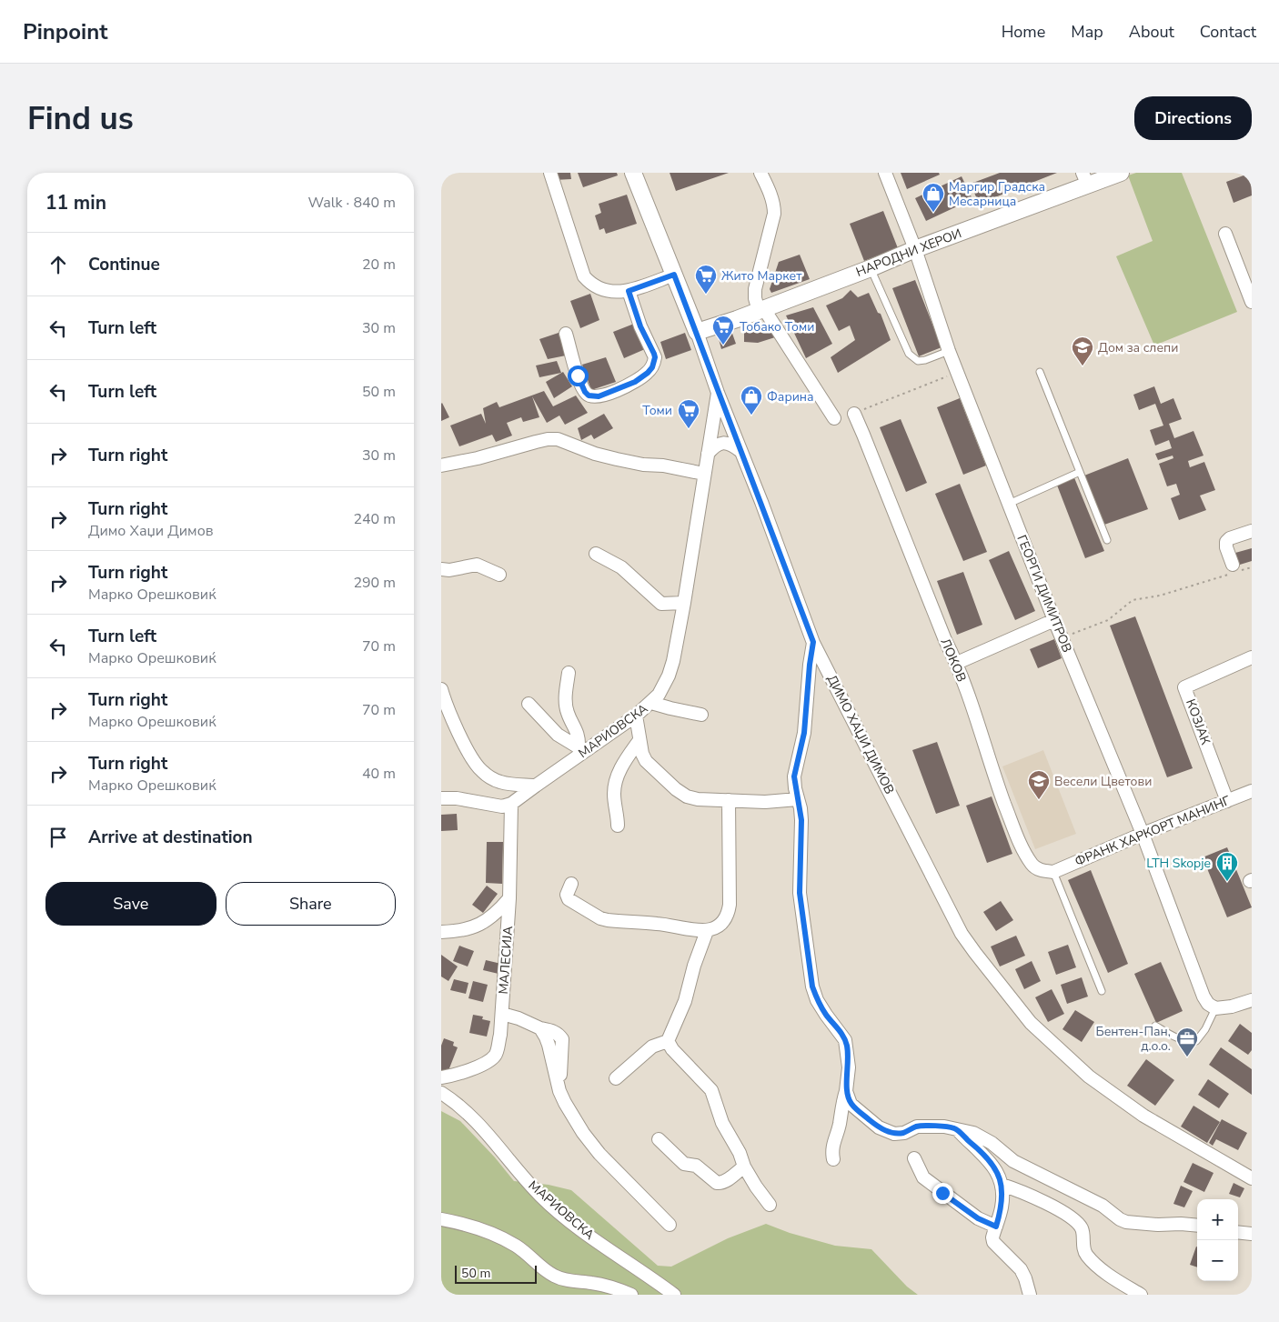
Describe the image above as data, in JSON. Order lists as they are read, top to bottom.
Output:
{
  "streets": {
    "street": [
      "НАРОДНИ ХЕРОИ",
      "ГЕОРГИ ДИМИТРОВ",
      "ЛОКОВ",
      "КОЗЈАК",
      "МАРИОВСКА",
      "ДИМО ХАЏИ ДИМОВ",
      "ФРАНК ХАРКОРТ МАНИНГ",
      "МАЛЕСИЈА"
    ]
  },
  "crossings": [
    ["НАРОДНИ ХЕРОИ", "ГЕОРГИ ДИМИТРОВ"],
    ["НАРОДНИ ХЕРОИ", "ДИМО ХАЏИ ДИМОВ"],
    ["ГЕОРГИ ДИМИТРОВ", "ФРАНК ХАРКОРТ МАНИНГ"],
    ["ЛОКОВ", "ФРАНК ХАРКОРТ МАНИНГ"],
    ["КОЗЈАК", "ФРАНК ХАРКОРТ МАНИНГ"],
    ["МАРИОВСКА", "ДИМО ХАЏИ ДИМОВ"],
    ["МАРИОВСКА", "МАЛЕСИЈА"]
  ],
  "places": {
    "shop": ["Маргир Градска Месарница", "Фарина"],
    "supermarket": ["Жито Маркет", "Тобако Томи", "Томи"],
    "school or university": ["Дом за слепи", "Весели Цветови"],
    "building": ["LTH Skopje"],
    "office": ["Бентен-Пан, д.о.о."]
  },
  "scale_bar": "50 m",
  "page": {
    "header": "Pinpoint",
    "nav": [
      "Home",
      "Map",
      "About",
      "Contact"
    ],
    "buttons": [
      "Directions",
      ["Save", "Share"]
    ],
    "title": "Find us",
    "heading": ["11 min", "Walk · 840 m"],
    "list": [
      ["Continue", "20 m"],
      ["Turn left", "30 m"],
      ["Turn left", "50 m"],
      ["Turn right", "30 m"],
      ["Turn right", "Димо Хаџи Димов", "240 m"],
      ["Turn right", "Марко Орешковиќ", "290 m"],
      ["Turn left", "Марко Орешковиќ", "70 m"],
      ["Turn right", "Марко Орешковиќ", "70 m"],
      ["Turn right", "Марко Орешковиќ", "40 m"],
      "Arrive at destination"
    ],
    "map_buttons": ["+", "−"],
    "scale": "50 m"
  }
}
